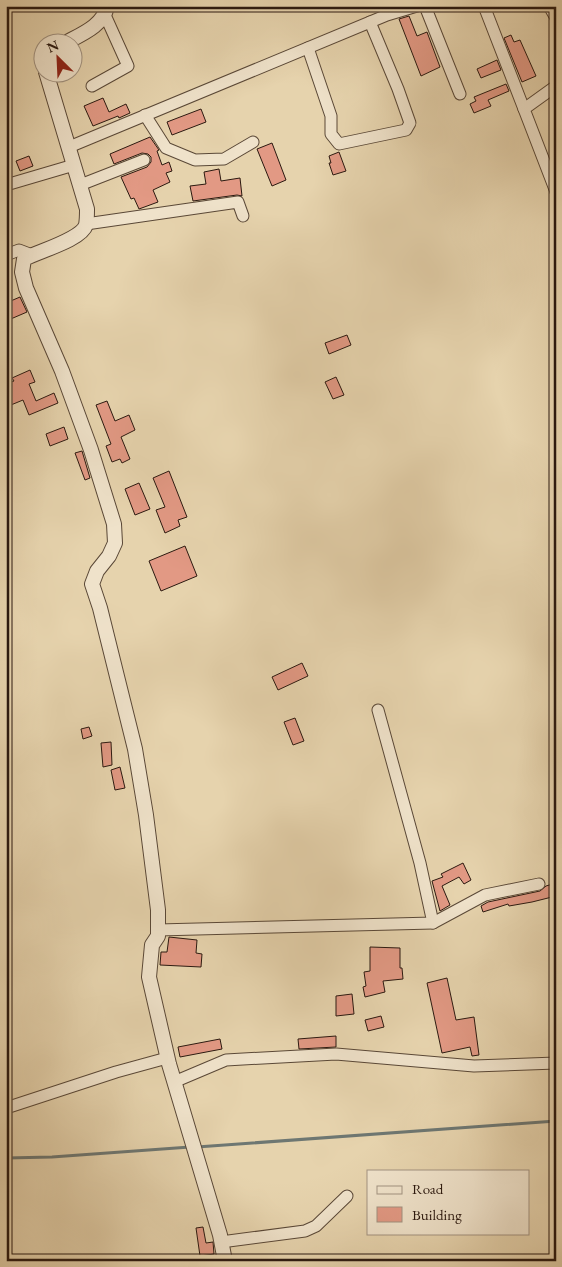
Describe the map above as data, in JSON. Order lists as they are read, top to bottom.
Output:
{
  "legend": ["Road", "Building"],
  "north": "top left"
}
